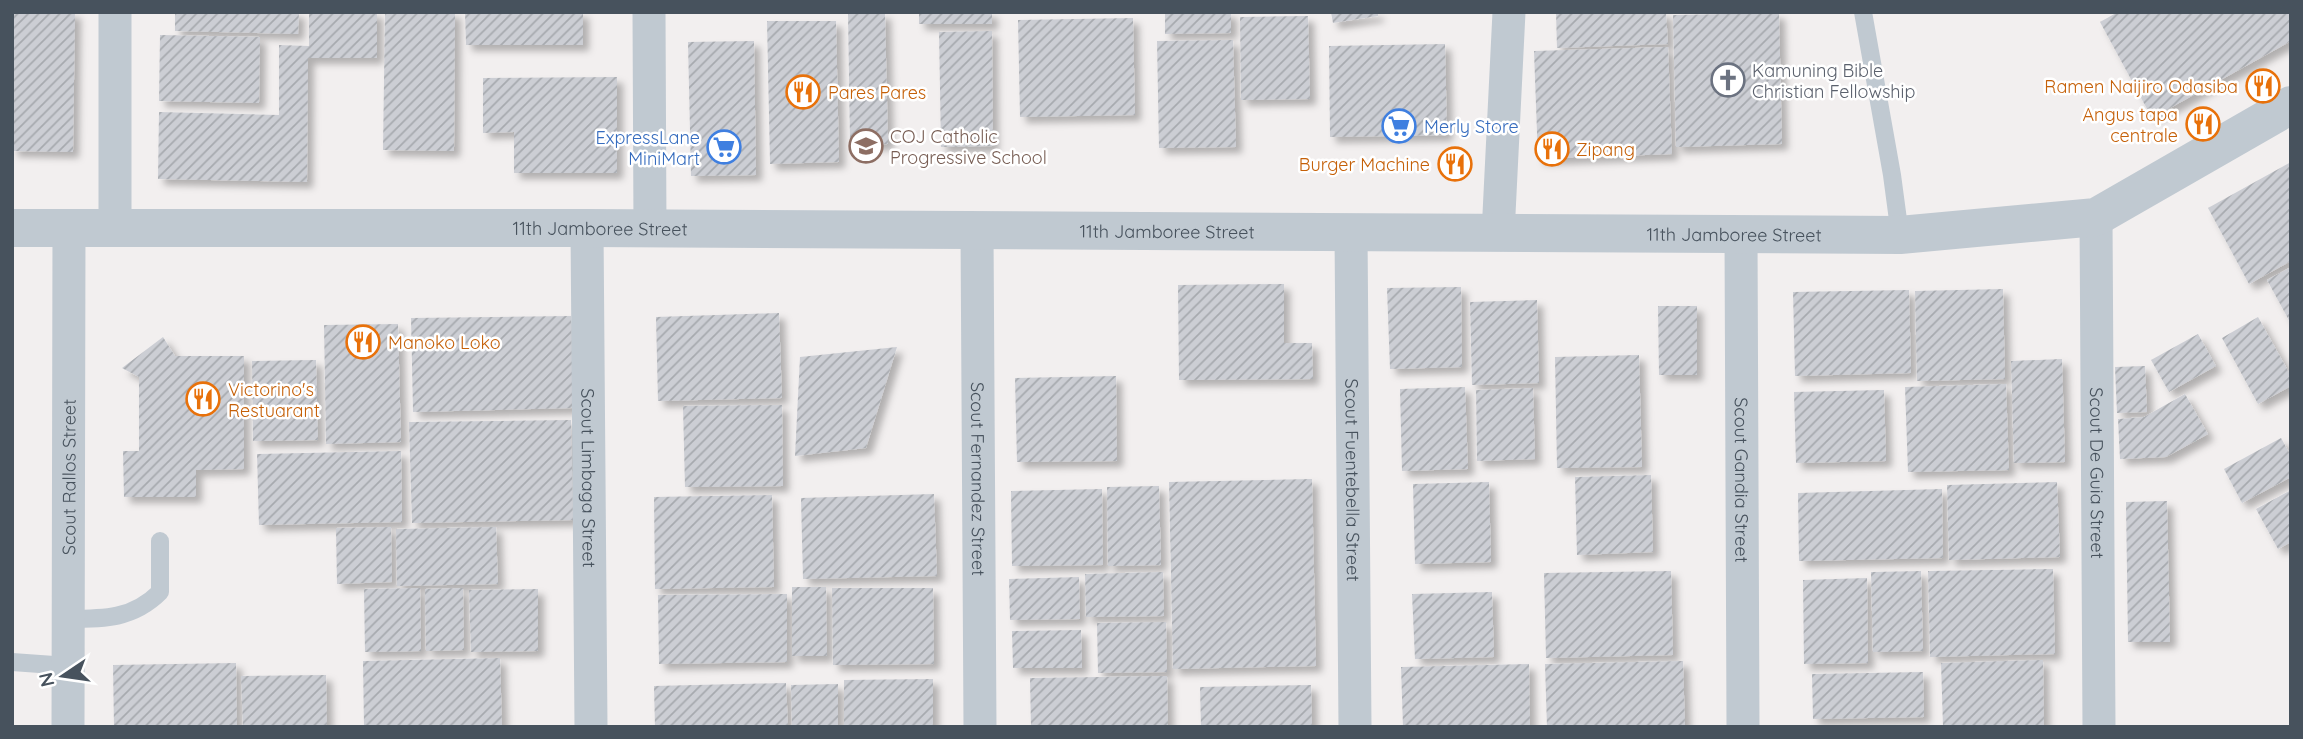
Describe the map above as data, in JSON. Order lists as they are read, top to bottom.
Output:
{
  "streets": {
    "street": [
      "11th Jamboree Street",
      "Scout De Guia Street",
      "Scout Rallos Street",
      "Scout Limbaga Street",
      "Scout Fernandez Street",
      "Scout Fuentebella Street",
      "Scout Gandia Street"
    ]
  },
  "crossings": [
    ["11th Jamboree Street", "Scout De Guia Street"],
    ["11th Jamboree Street", "Scout Rallos Street"],
    ["11th Jamboree Street", "Scout Limbaga Street"],
    ["11th Jamboree Street", "Scout Fernandez Street"],
    ["11th Jamboree Street", "Scout Fuentebella Street"],
    ["11th Jamboree Street", "Scout Gandia Street"]
  ],
  "places": {
    "church": ["Kamuning Bible Christian Fellowship"],
    "restaurant": [
      "Ramen Naijiro Odasiba",
      "Pares Pares",
      "Angus tapa centrale",
      "Zipang",
      "Burger Machine",
      "Manoko Loko",
      "Victorino's Restuarant"
    ],
    "supermarket": ["Merly Store", "ExpressLane MiniMart"],
    "school or university": ["COJ Catholic Progressive School"]
  },
  "north": "left"
}
